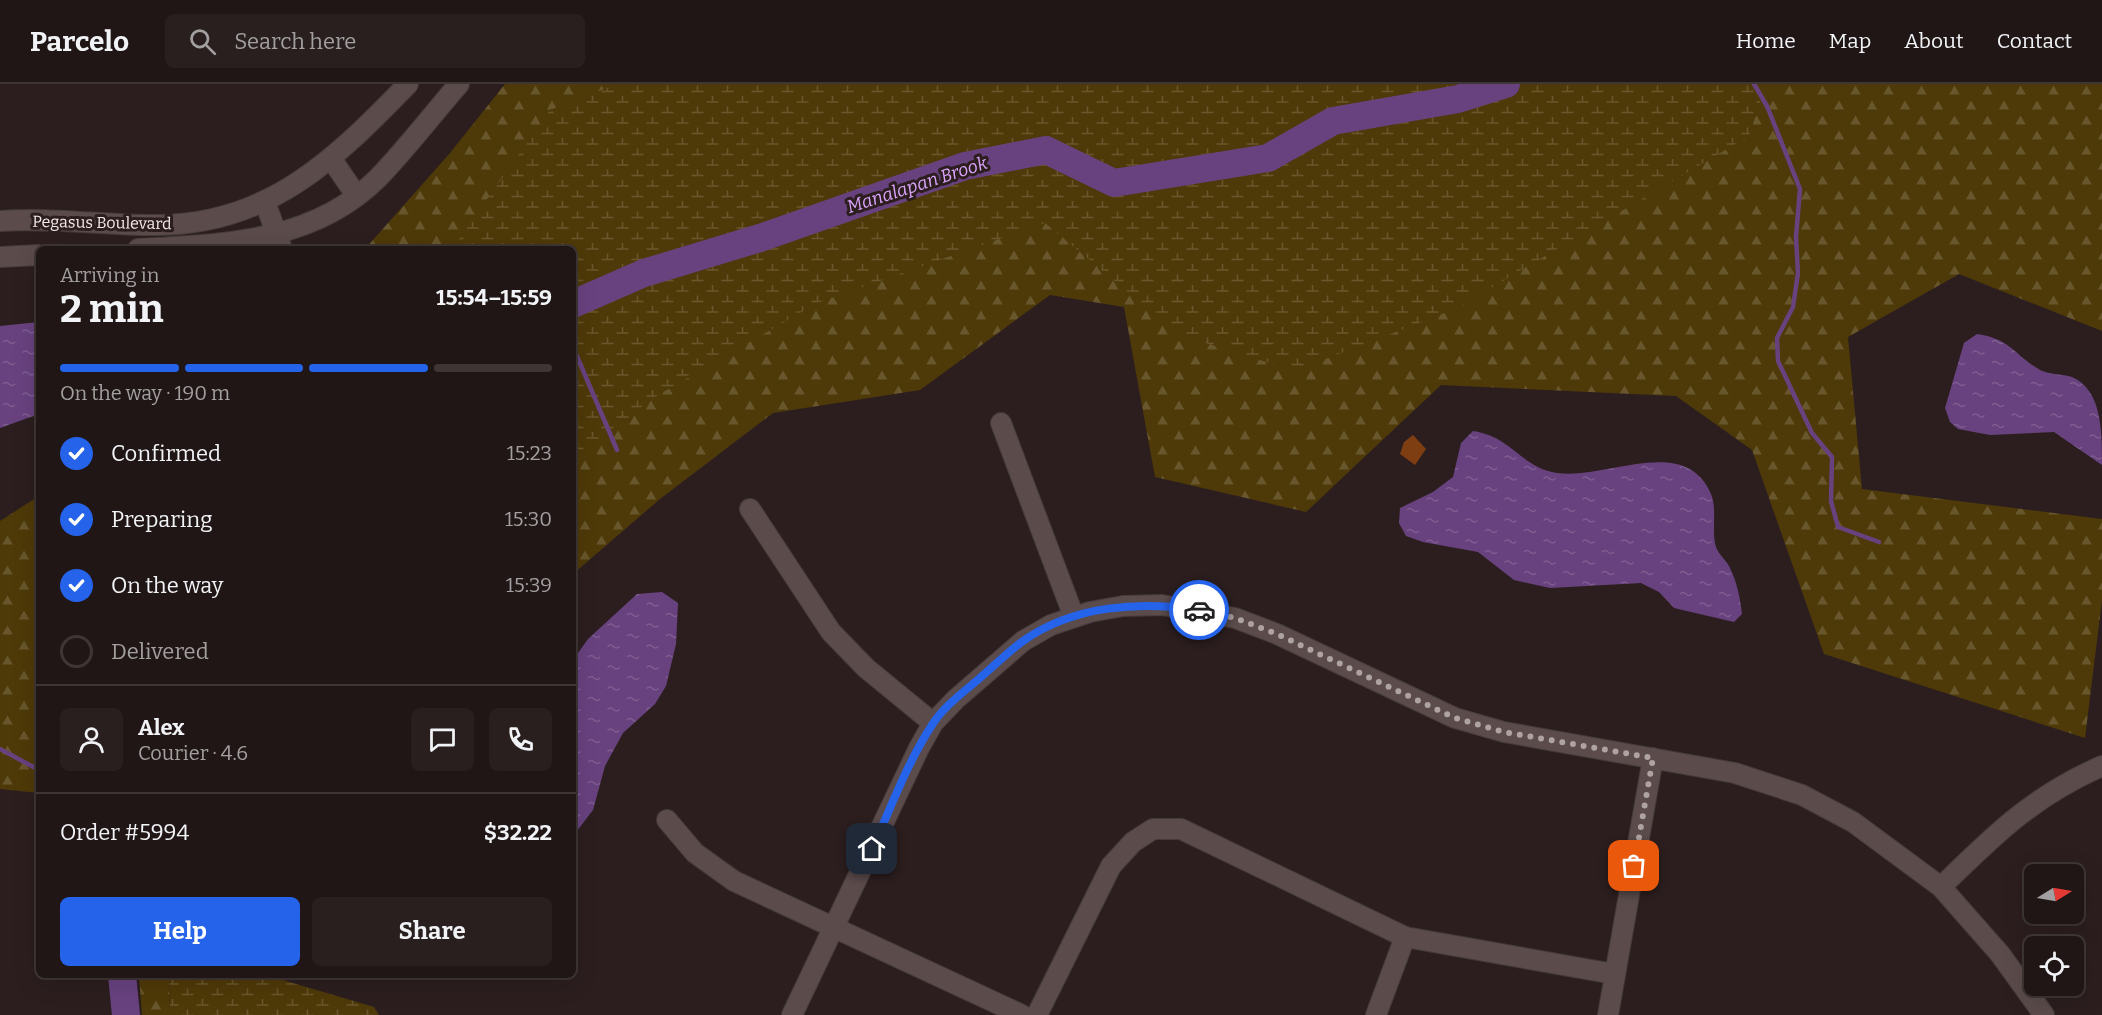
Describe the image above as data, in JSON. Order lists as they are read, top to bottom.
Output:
{
  "streets": {
    "street": ["Pegasus Boulevard"]
  },
  "water": ["Manalapan Brook"],
  "north": "right",
  "page": {
    "header": "Parcelo",
    "search": "Search here",
    "nav": [
      "Home",
      "Map",
      "About",
      "Contact"
    ],
    "heading": ["2 min", "Arriving in", "15:54–15:59"],
    "panel": [
      "Alex",
      "Courier · 4.6",
      "Order #5994",
      "$32.22"
    ],
    "bar": "On the way · 190 m",
    "list": [
      ["Confirmed", "15:23"],
      ["Preparing", "15:30"],
      ["On the way", "15:39"],
      "Delivered"
    ],
    "buttons": ["Help", "Share"]
  }
}
